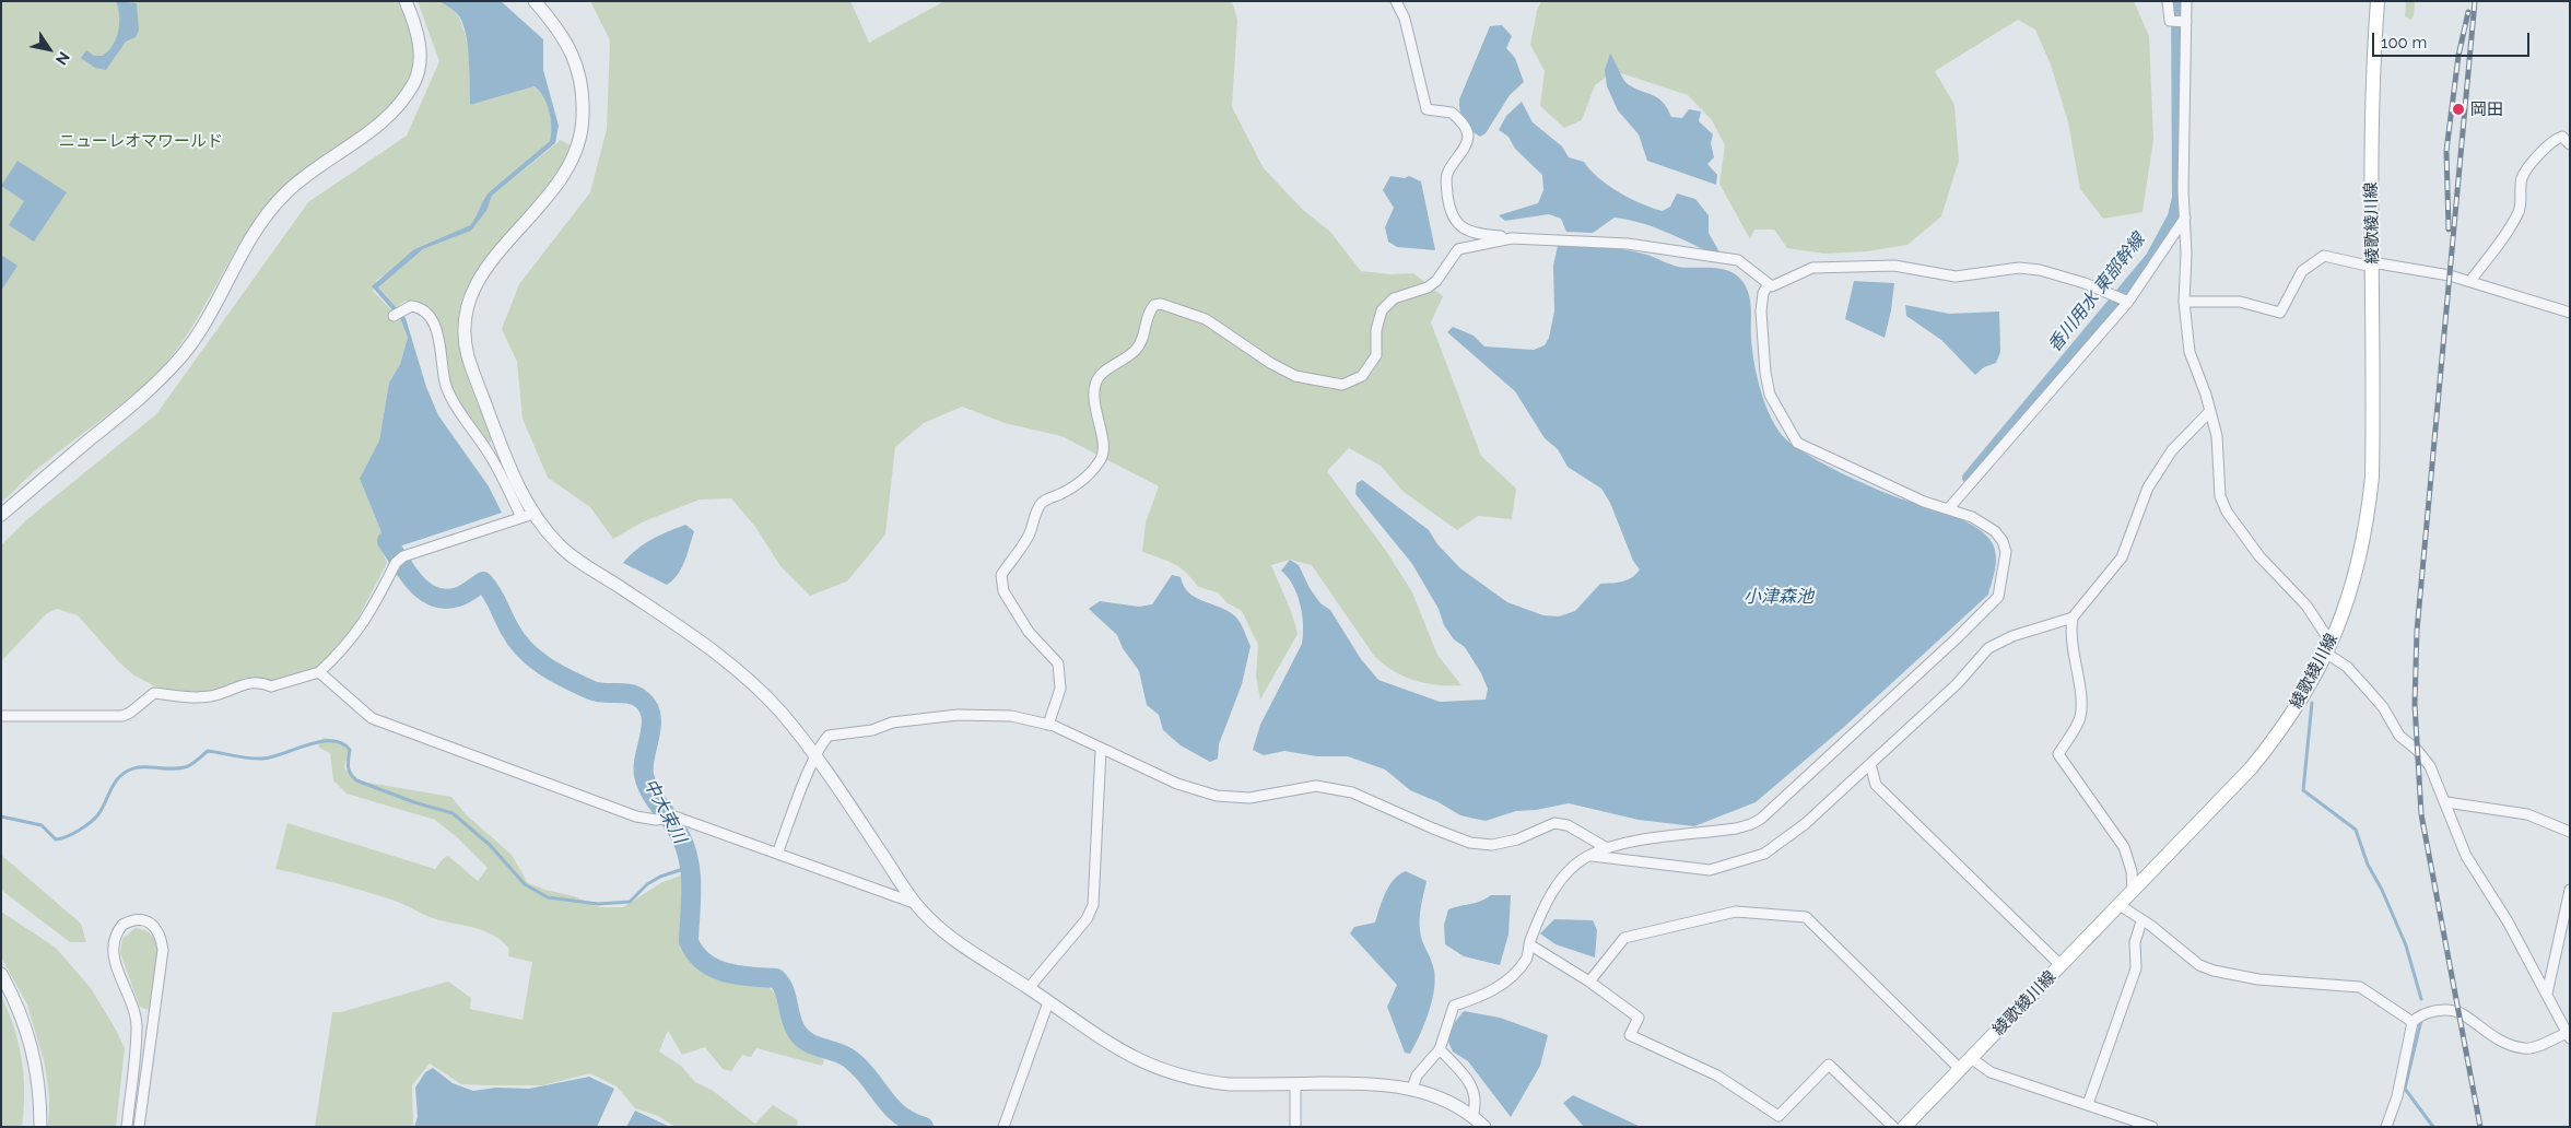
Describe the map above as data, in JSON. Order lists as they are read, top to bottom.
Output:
{
  "streets": {
    "main road": ["綾歌綾川線"]
  },
  "water": ["香川用水 東部幹線", "小津森池", "中大束川"],
  "parks": ["ニューレオマワールド"],
  "places": ["岡田"],
  "scale_bar": "100 m",
  "north": "bottom right"
}
